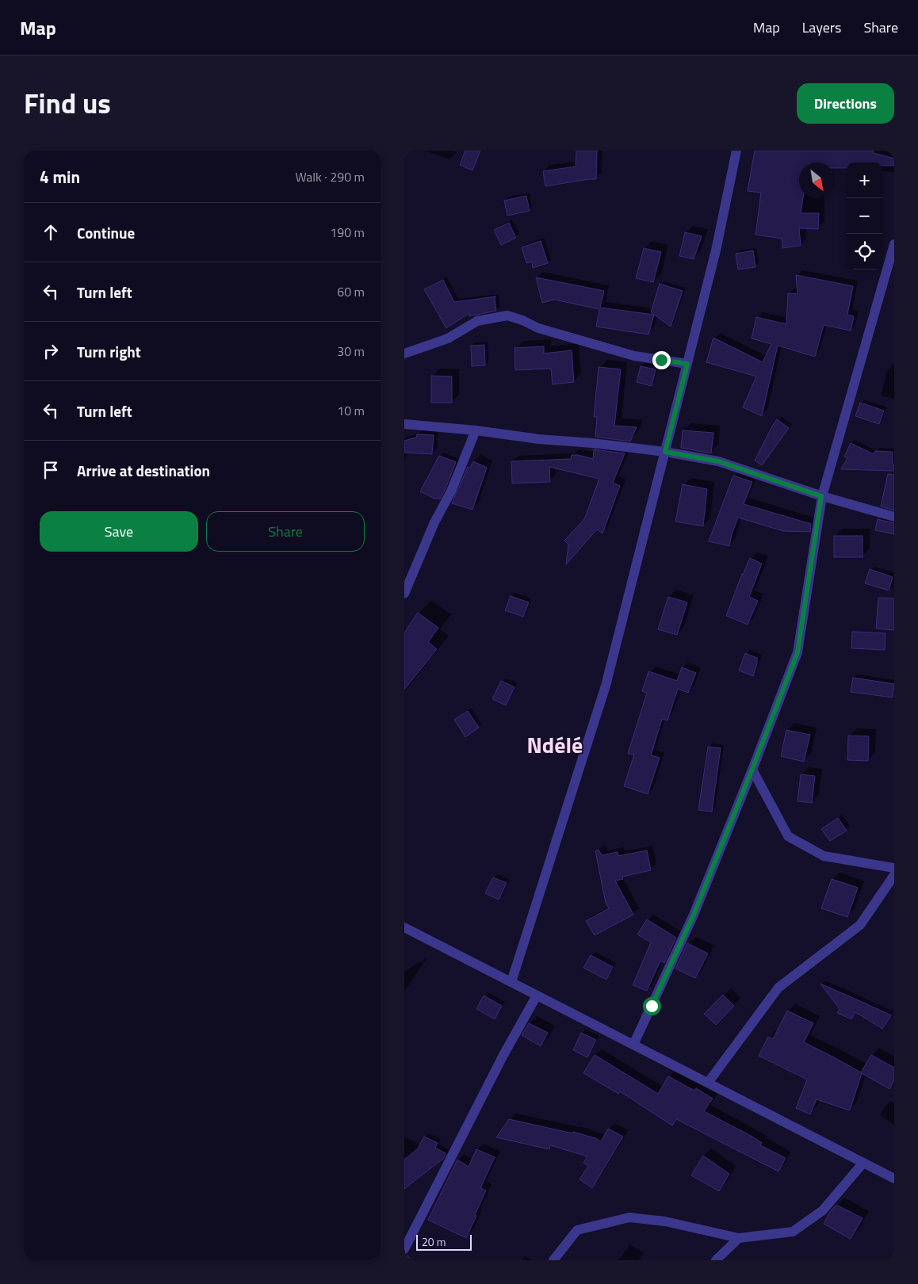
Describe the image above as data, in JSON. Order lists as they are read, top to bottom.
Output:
{
  "districts": ["Ndélé"],
  "scale_bar": "20 m",
  "north": "bottom right",
  "page": {
    "header": "Map",
    "nav": ["Map", "Layers", "Share"],
    "title": "Find us",
    "buttons": [
      "Directions",
      ["Save", "Share"]
    ],
    "heading": ["4 min", "Walk · 290 m"],
    "map_buttons": ["+", "−"],
    "list": [
      ["Continue", "190 m"],
      ["Turn left", "60 m"],
      ["Turn right", "30 m"],
      ["Turn left", "10 m"],
      "Arrive at destination"
    ],
    "scale": "20 m"
  }
}
